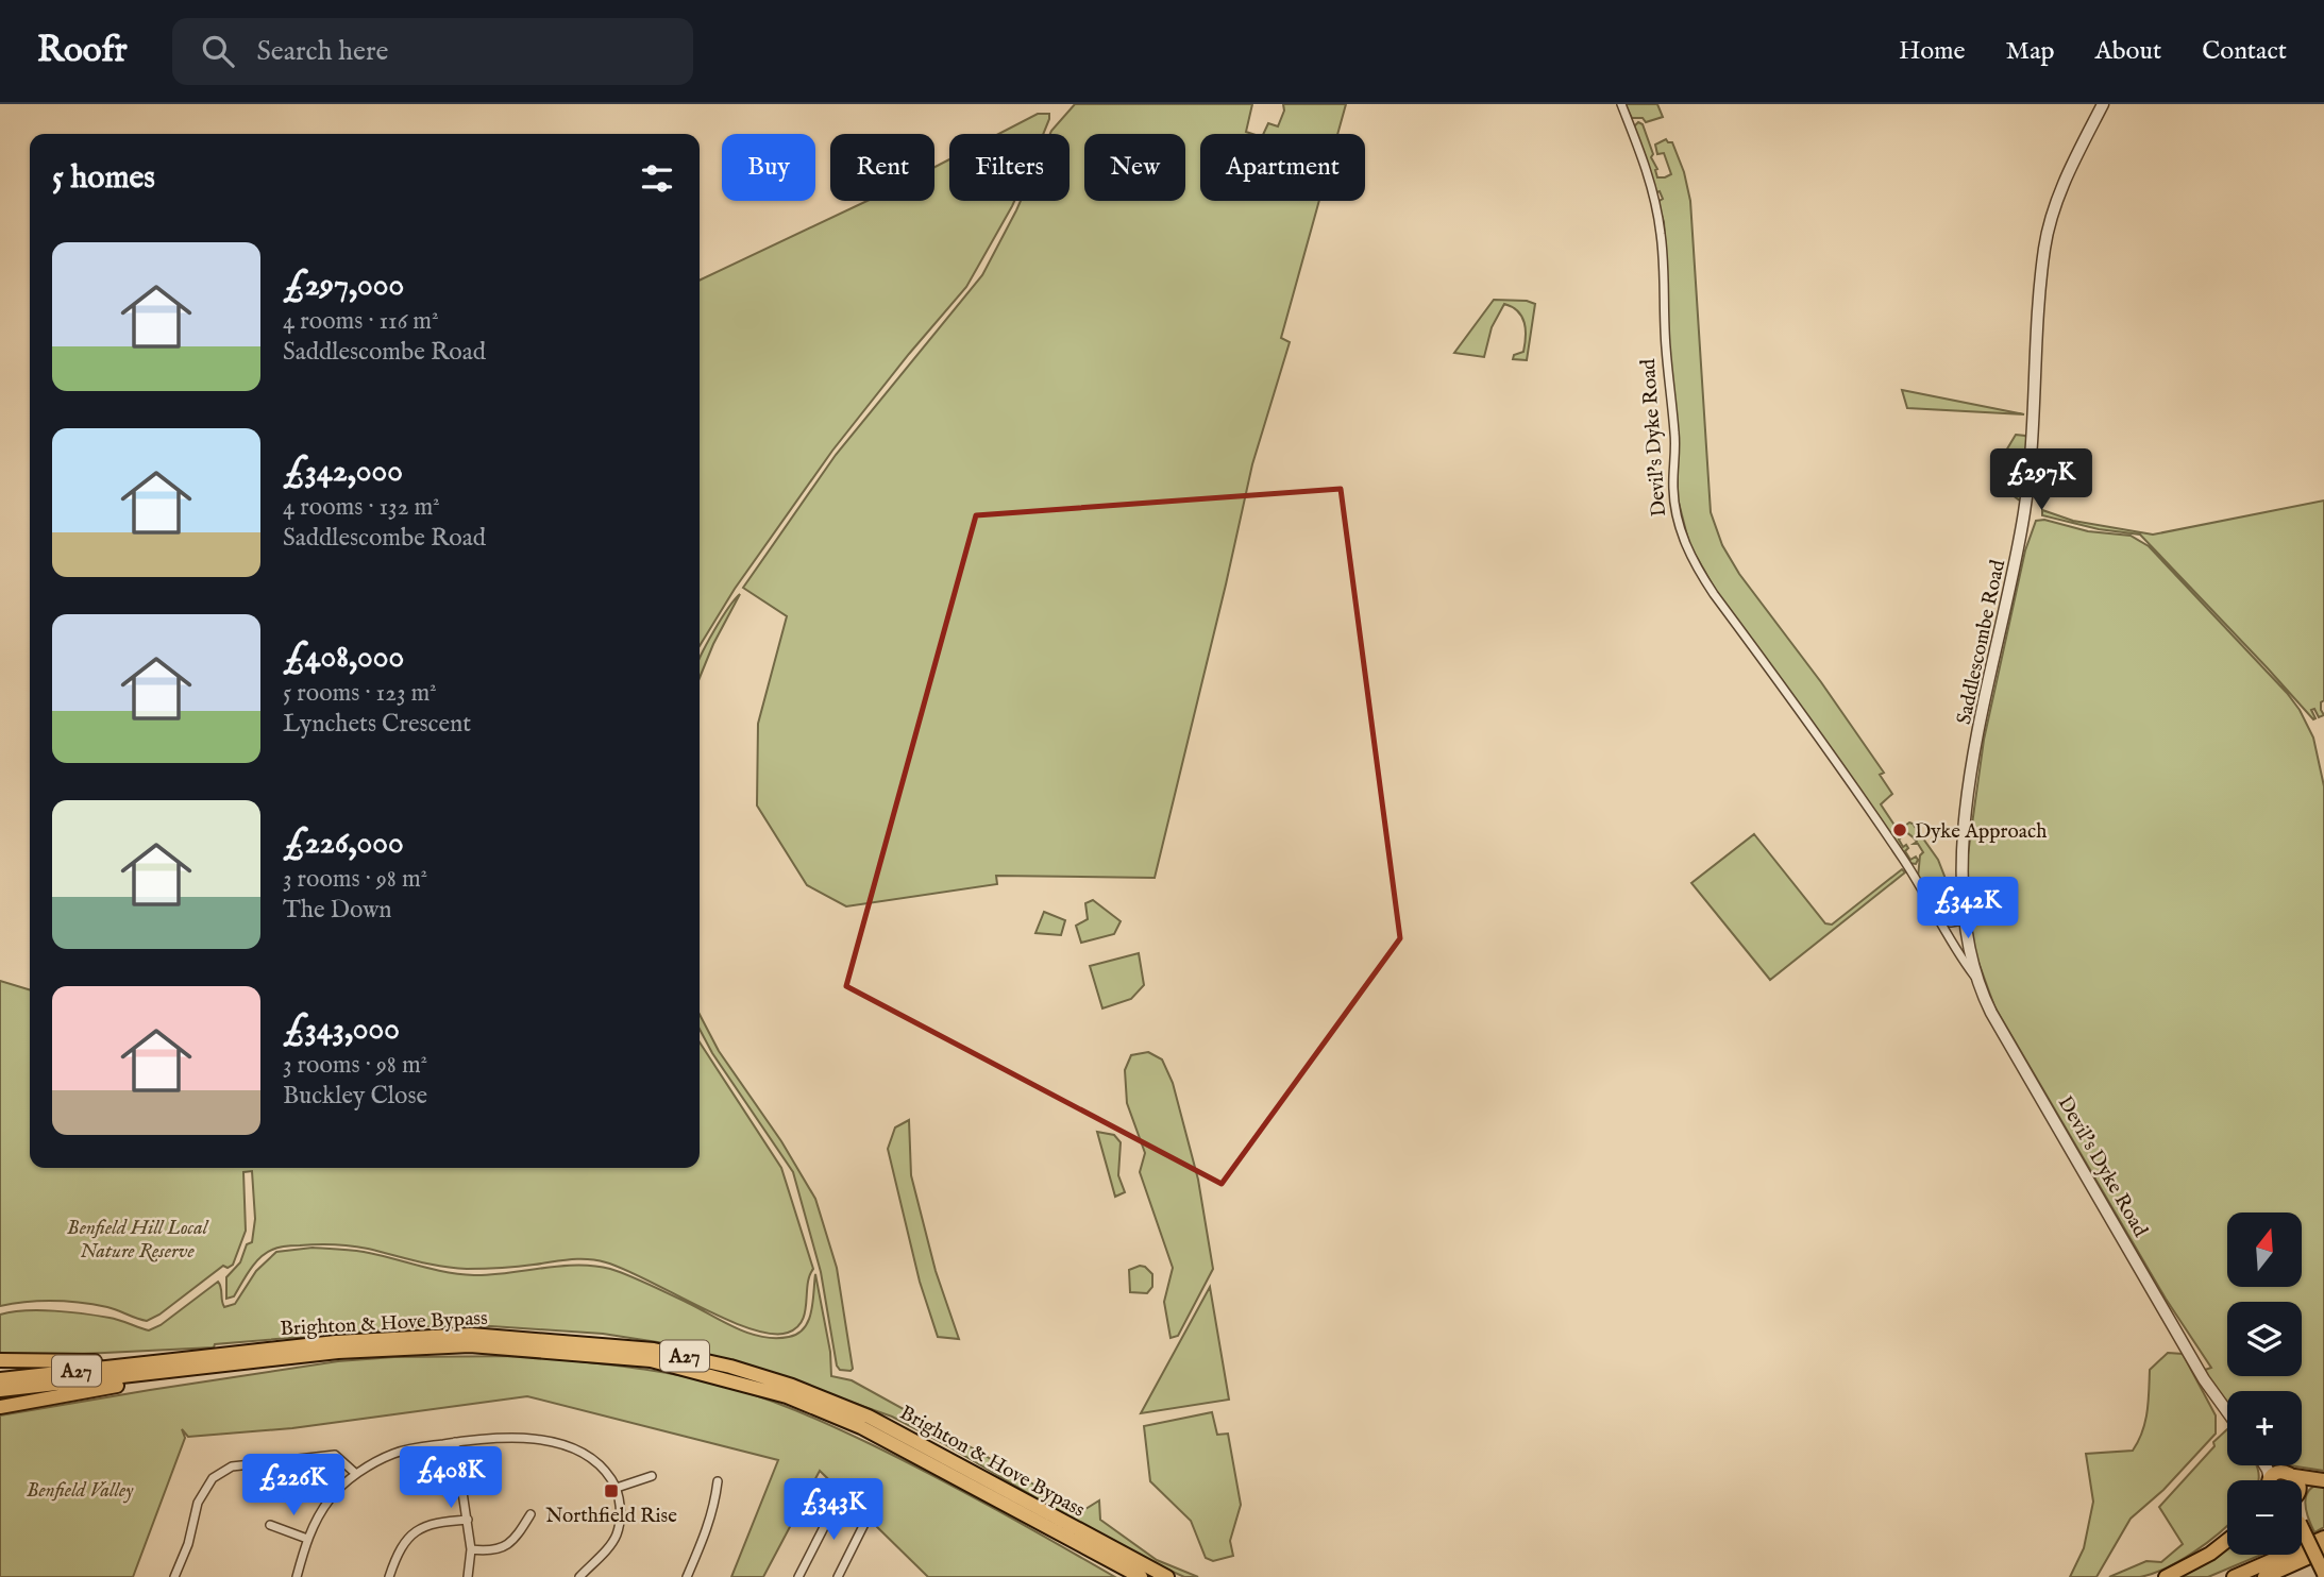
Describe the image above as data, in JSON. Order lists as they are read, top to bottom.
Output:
{
  "streets": {
    "main road": ["Brighton & Hove Bypass", "A27"],
    "street": ["Devil's Dyke Road", "Saddlescombe Road"]
  },
  "crossings": [
    ["Devil's Dyke Road", "Saddlescombe Road"],
    ["Brighton & Hove Bypass", "A27"]
  ],
  "parks": ["Benfield Hill Local Nature Reserve", "Benfield Valley"],
  "places": {
    "other": ["Dyke Approach"],
    "transit": ["Northfield Rise"]
  },
  "north": "top",
  "page": {
    "header": "Roofr",
    "search": "Search here",
    "nav": [
      "Home",
      "Map",
      "About",
      "Contact"
    ],
    "chip": [
      "Buy",
      "Rent",
      "Filters",
      "New",
      "Apartment"
    ],
    "heading": "5 homes",
    "list": [
      {
        "name": "£297,000",
        "note": "4 rooms · 116 m² · Saddlescombe Road"
      },
      {
        "name": "£342,000",
        "note": "4 rooms · 132 m² · Saddlescombe Road"
      },
      {
        "name": "£408,000",
        "note": "5 rooms · 123 m² · Lynchets Crescent"
      },
      {
        "name": "£226,000",
        "note": "3 rooms · 98 m² · The Down"
      },
      {
        "name": "£343,000",
        "note": "3 rooms · 98 m² · Buckley Close"
      }
    ],
    "price": [
      "£297K",
      "£342K",
      "£408K",
      "£226K",
      "£343K"
    ],
    "map_buttons": ["+", "−"]
  }
}
